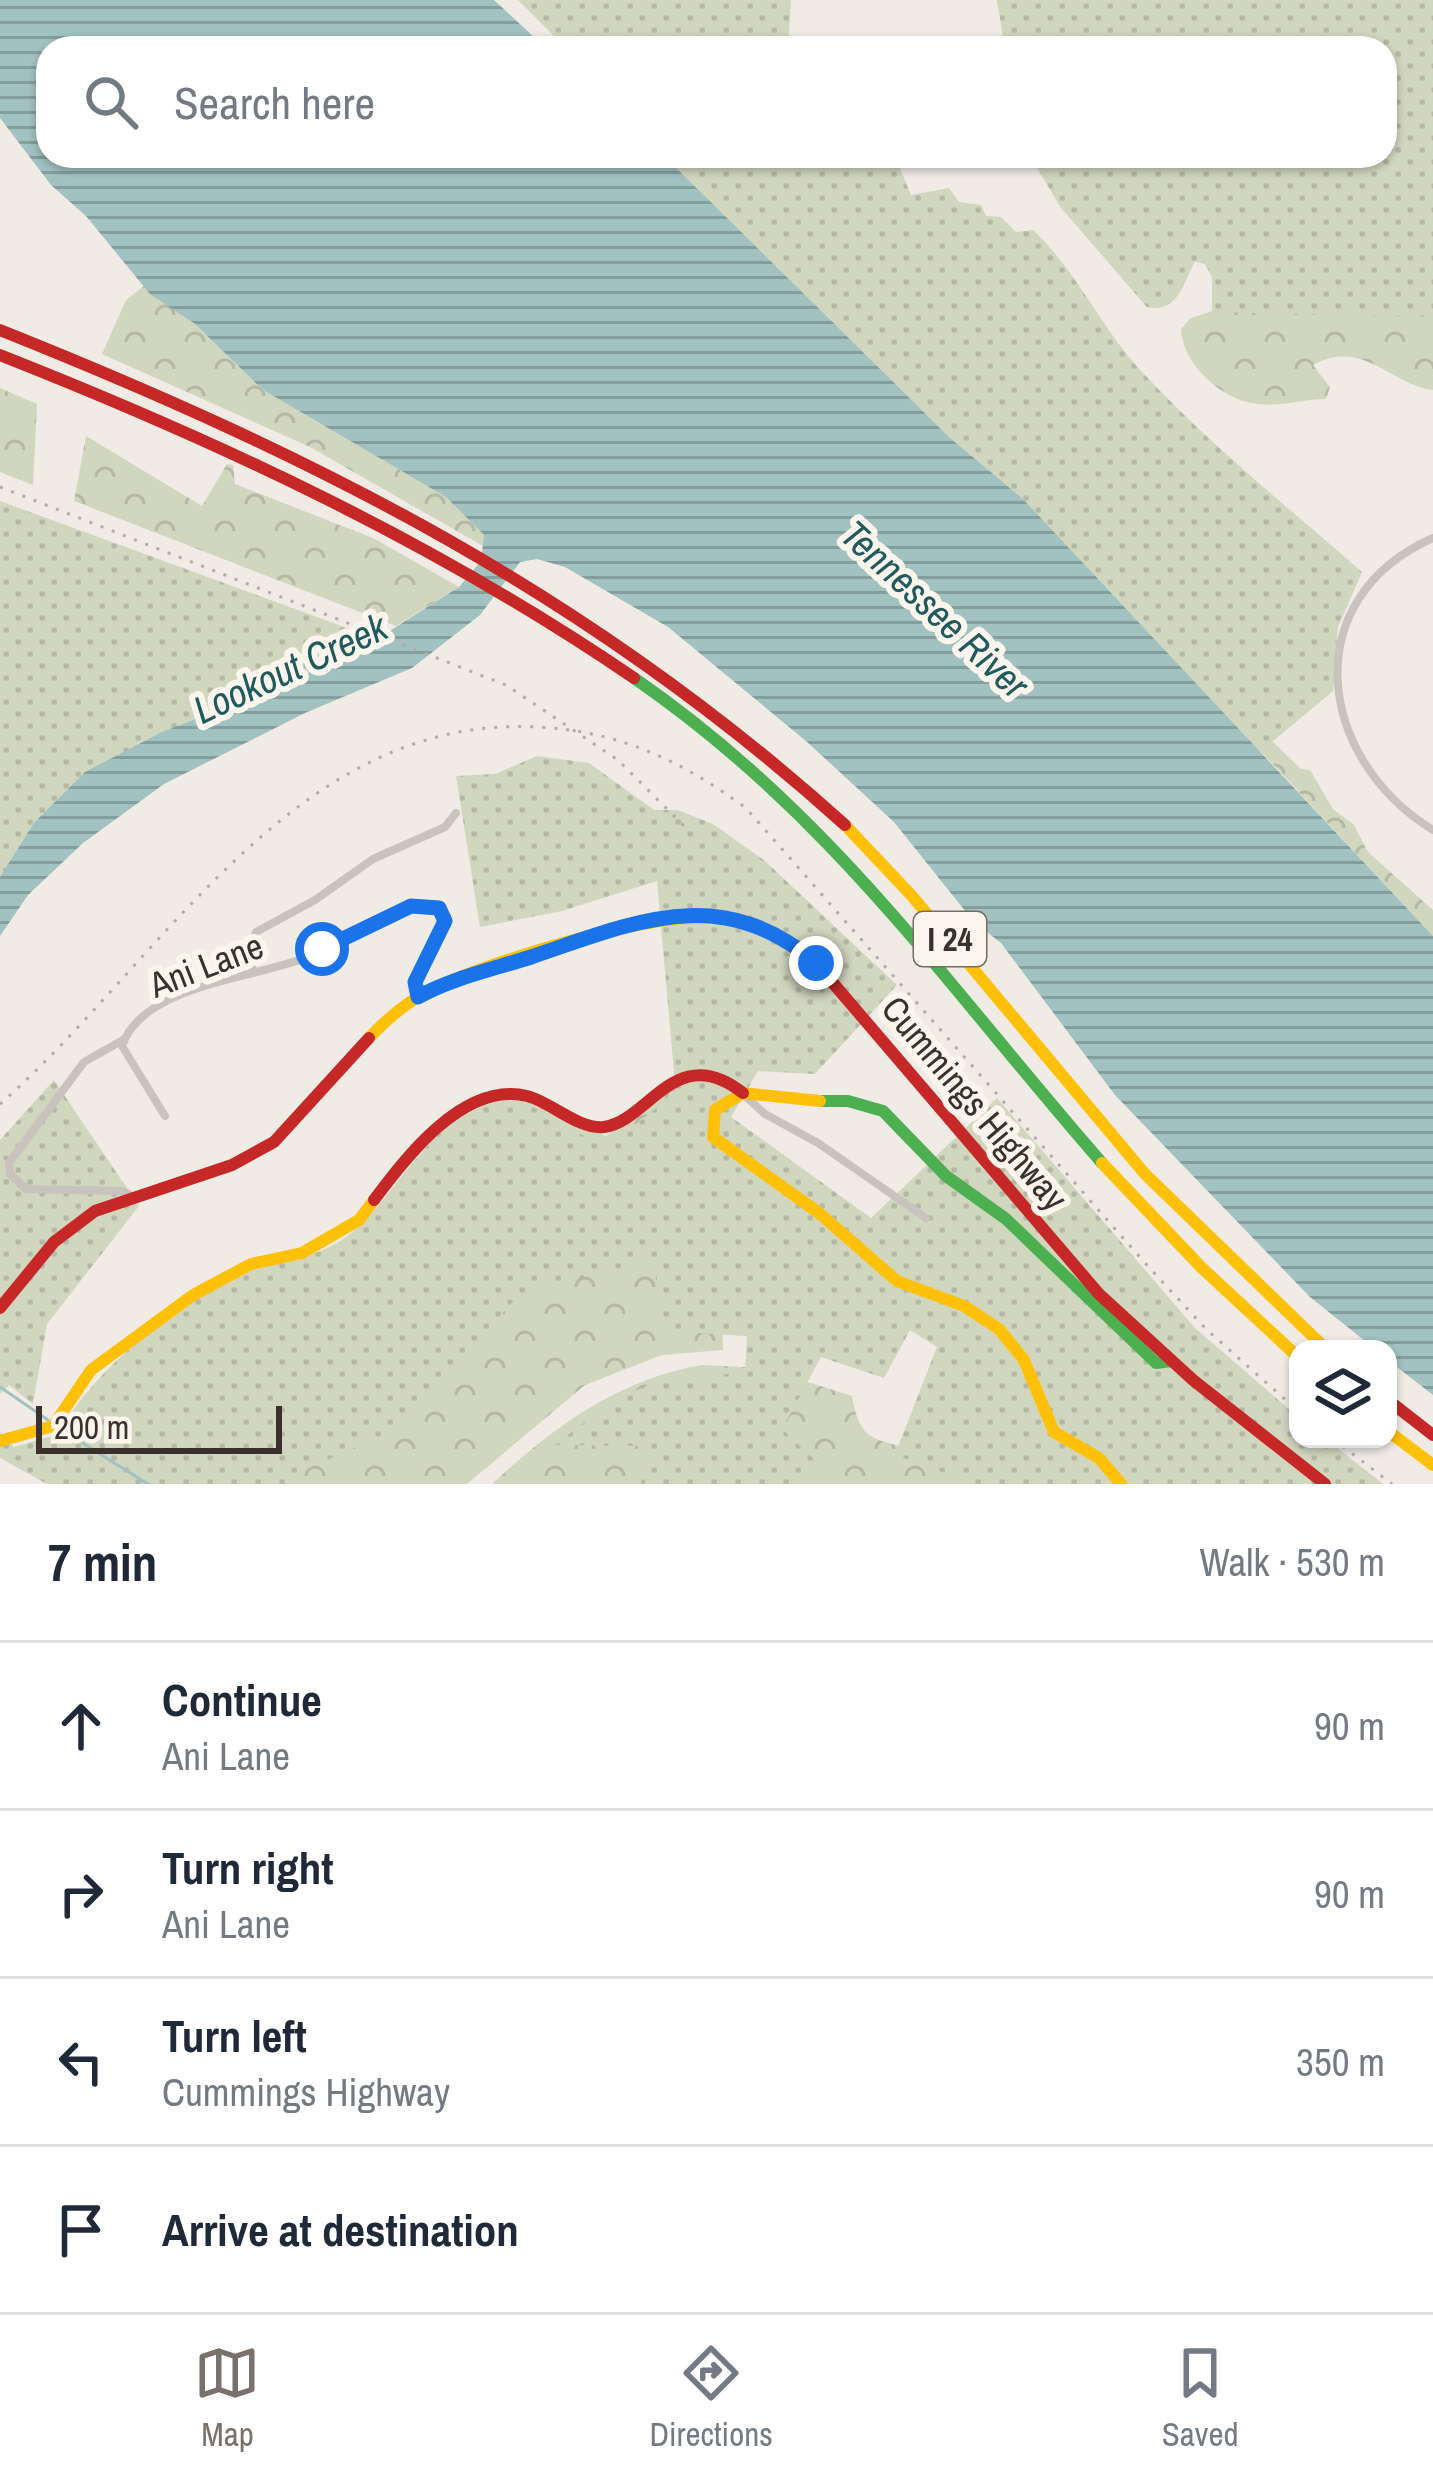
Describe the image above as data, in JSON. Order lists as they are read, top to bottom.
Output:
{
  "streets": {
    "main road": ["I 24", "Cummings Highway"],
    "street": ["Ani Lane"]
  },
  "crossings": [
    ["Ani Lane", "Cummings Highway"]
  ],
  "water": ["Tennessee River", "Lookout Creek"],
  "scale_bar": "200 m",
  "page": {
    "search": "Search here",
    "scale": "200 m",
    "heading": ["7 min", "Walk · 530 m"],
    "list": [
      ["Continue", "Ani Lane", "90 m"],
      ["Turn right", "Ani Lane", "90 m"],
      ["Turn left", "Cummings Highway", "350 m"],
      "Arrive at destination"
    ],
    "nav": ["Map", "Directions", "Saved"]
  }
}
